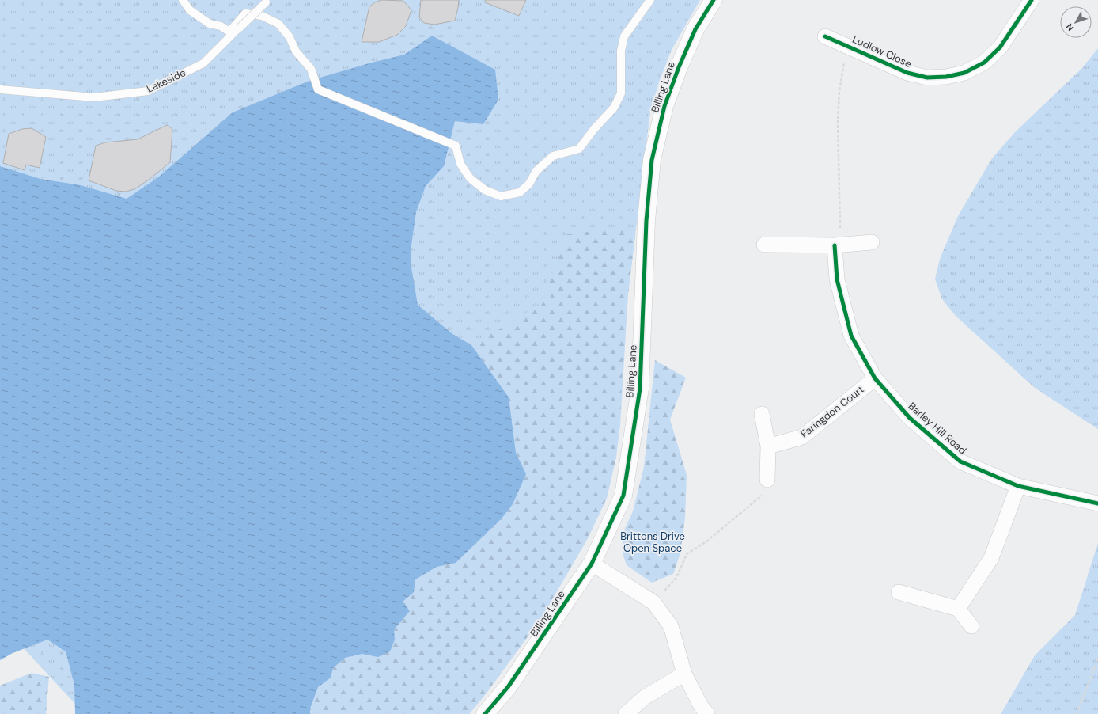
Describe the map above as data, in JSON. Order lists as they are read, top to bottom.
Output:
{
  "streets": {
    "street": [
      "Ludlow Close",
      "Billing Lane",
      "Faringdon Court",
      "Barley Hill Road"
    ],
    "lane": ["Lakeside"]
  },
  "crossings": [
    ["Faringdon Court", "Barley Hill Road"]
  ],
  "parks": ["Brittons Drive Open Space"],
  "north": "bottom left"
}
